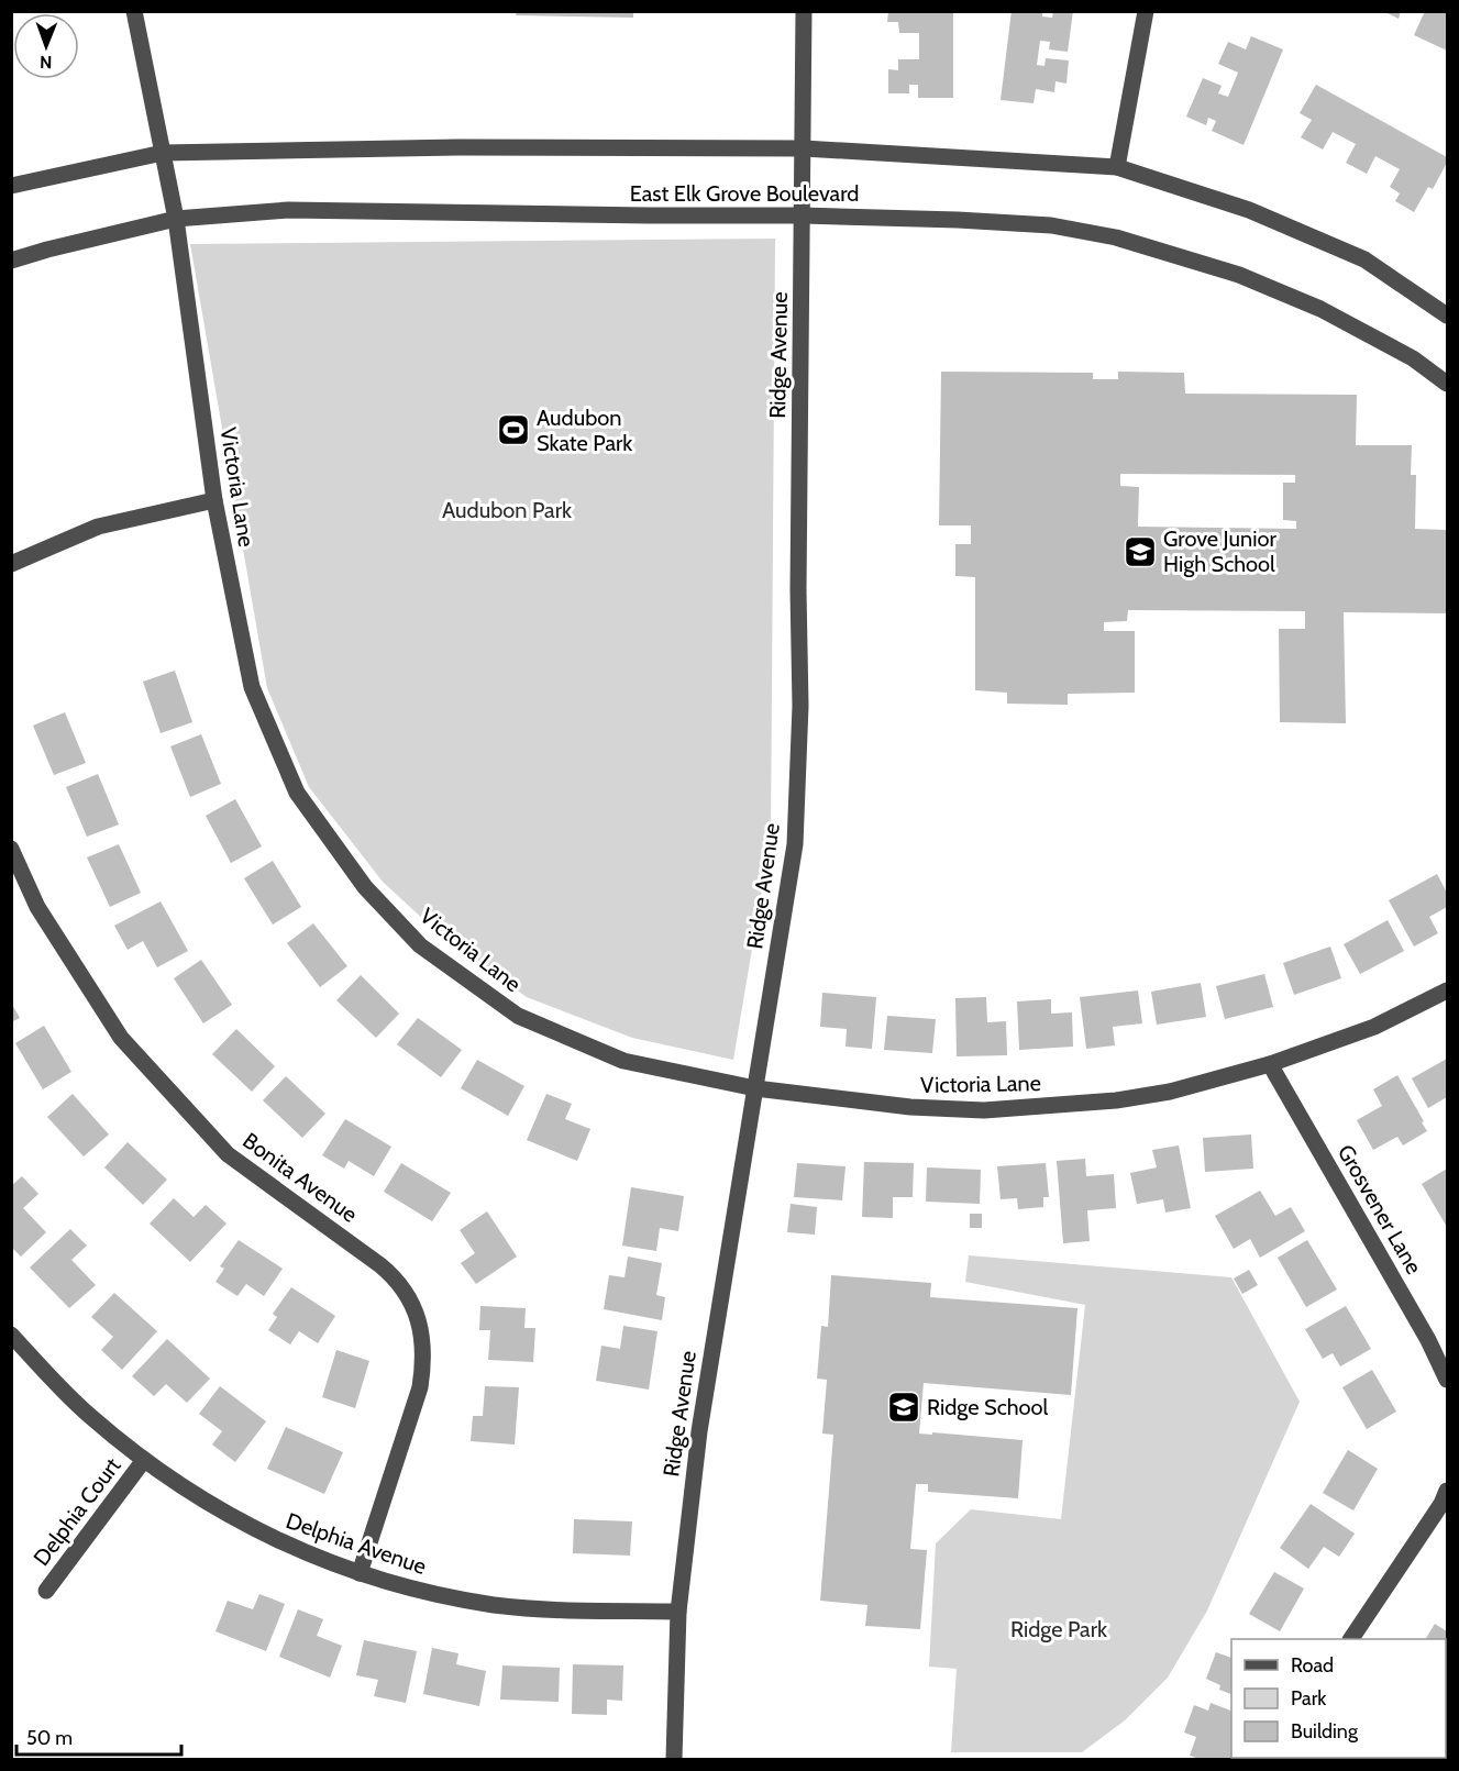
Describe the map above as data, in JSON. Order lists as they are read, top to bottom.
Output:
{
  "streets": {
    "street": [
      "East Elk Grove Boulevard",
      "Ridge Avenue",
      "Victoria Lane",
      "Bonita Avenue",
      "Grosvener Lane",
      "Delphia Court",
      "Delphia Avenue"
    ]
  },
  "crossings": [
    ["East Elk Grove Boulevard", "Ridge Avenue"],
    ["East Elk Grove Boulevard", "Victoria Lane"],
    ["Ridge Avenue", "Victoria Lane"],
    ["Ridge Avenue", "Delphia Avenue"],
    ["Victoria Lane", "Grosvener Lane"],
    ["Bonita Avenue", "Delphia Avenue"],
    ["Delphia Court", "Delphia Avenue"]
  ],
  "parks": ["Audubon Park", "Ridge Park"],
  "places": {
    "sports": ["Audubon Skate Park"],
    "school or university": ["Grove Junior High School", "Ridge School"]
  },
  "legend": ["Road", "Park", "Building"],
  "scale_bar": "50 m",
  "north": "bottom"
}
